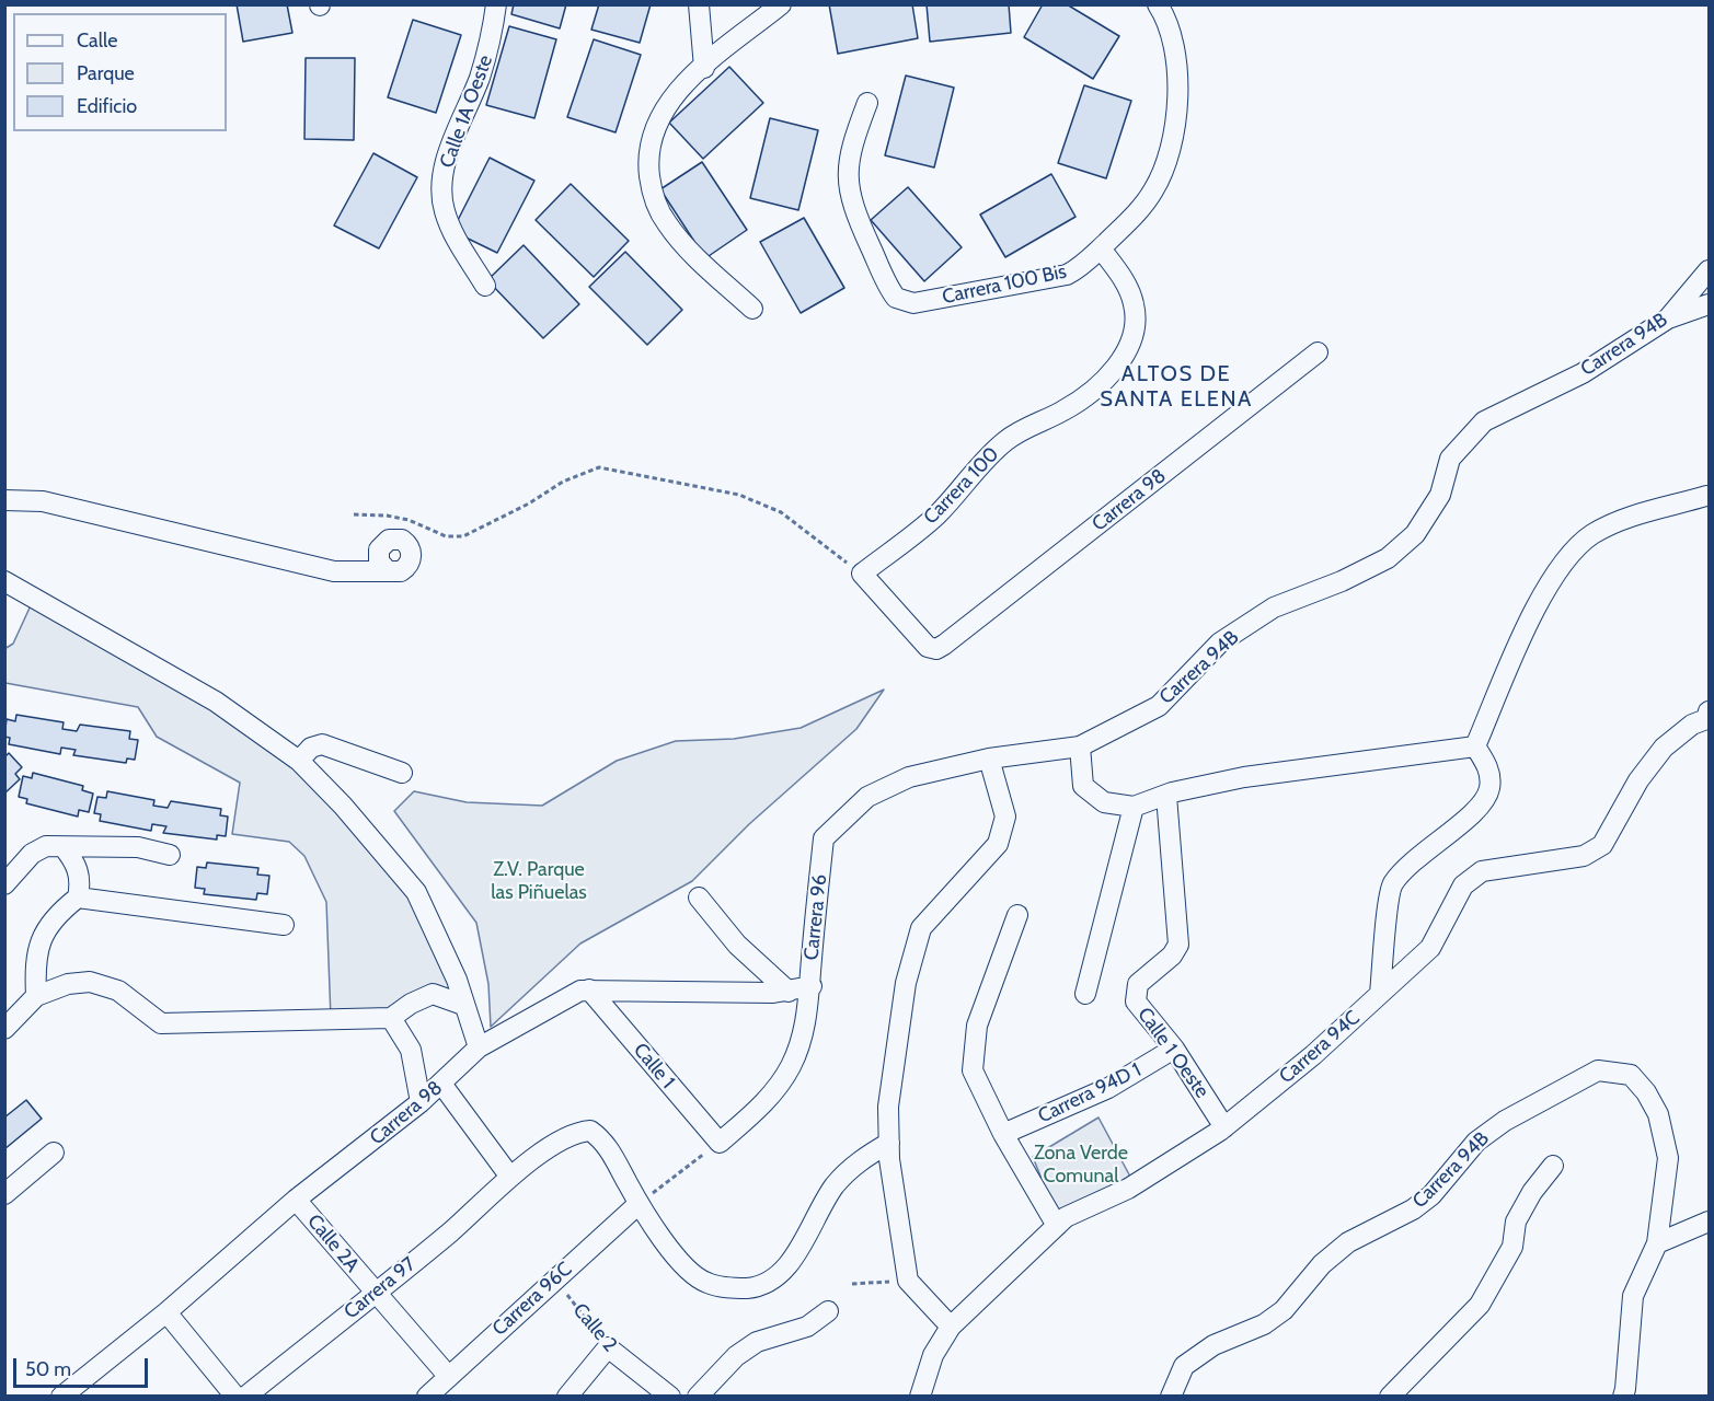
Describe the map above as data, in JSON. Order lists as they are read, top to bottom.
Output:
{
  "streets": {
    "street": [
      "Calle 1A Oeste",
      "Carrera 100 Bis",
      "Carrera 94B",
      "Carrera 100",
      "Carrera 98",
      "Carrera 96",
      "Carrera 94C",
      "Calle 1 Oeste",
      "Calle 1",
      "Carrera 94D 1",
      "Calle 2A",
      "Carrera 97",
      "Carrera 96C",
      "Calle 2"
    ]
  },
  "crossings": [
    ["Carrera 100 Bis", "Carrera 100"],
    ["Carrera 94B", "Carrera 96"],
    ["Carrera 100", "Carrera 98"],
    ["Carrera 98", "Carrera 96"],
    ["Carrera 98", "Calle 1"],
    ["Carrera 98", "Calle 2A"],
    ["Carrera 96", "Calle 1"],
    ["Carrera 94C", "Calle 1 Oeste"],
    ["Calle 1 Oeste", "Carrera 94D 1"],
    ["Calle 2A", "Carrera 97"],
    ["Calle 2A", "Carrera 96C"],
    ["Carrera 97", "Carrera 96C"],
    ["Carrera 96C", "Calle 2"]
  ],
  "districts": ["ALTOS DE SANTA ELENA"],
  "parks": ["Z.V. Parque las Piñuelas", "Zona Verde Comunal"],
  "legend": ["Calle", "Parque", "Edificio"],
  "scale_bar": "50 m"
}
